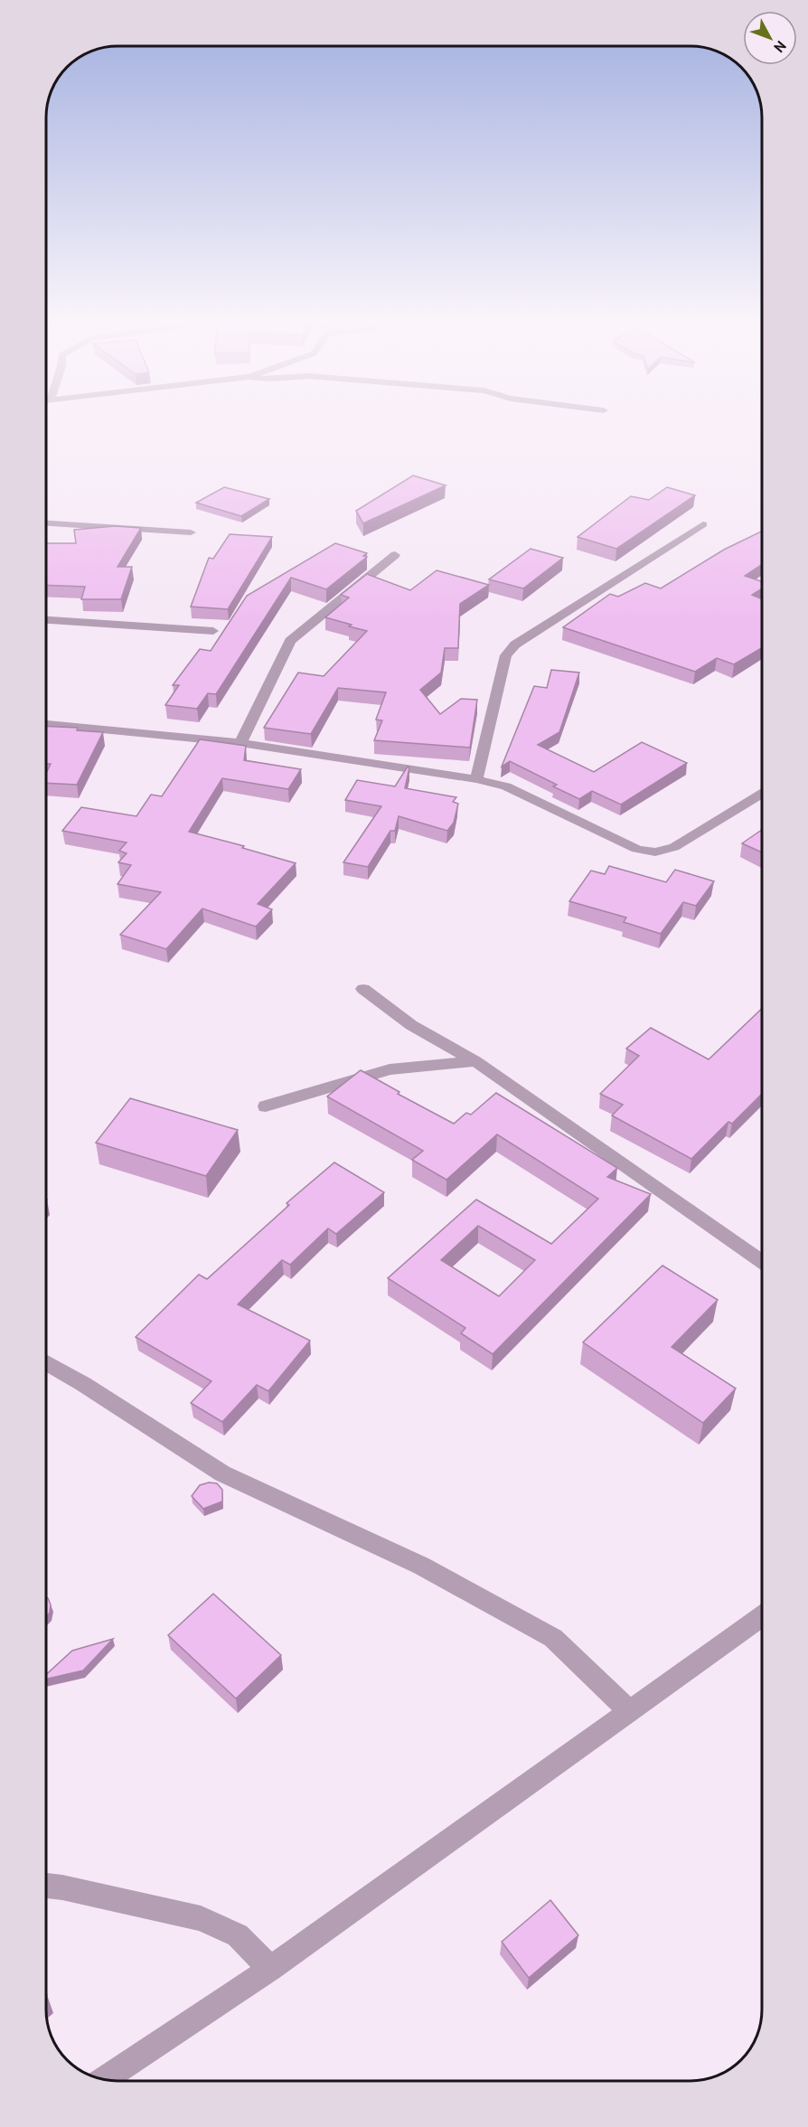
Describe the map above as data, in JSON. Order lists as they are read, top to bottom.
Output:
{
  "north": "bottom right"
}
